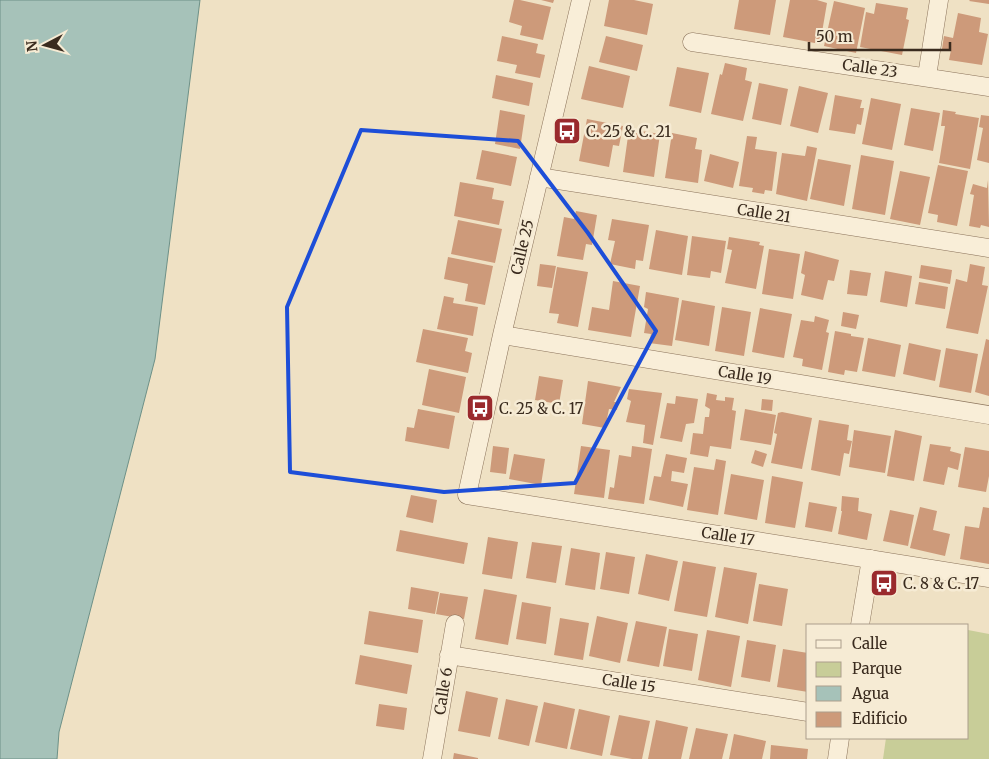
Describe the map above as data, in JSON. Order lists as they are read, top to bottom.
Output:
{
  "streets": {
    "street": [
      "Calle 23",
      "Calle 21",
      "Calle 25",
      "Calle 19",
      "Calle 17",
      "Calle 15",
      "Calle 6"
    ]
  },
  "crossings": [
    ["Calle 21", "Calle 25"],
    ["Calle 25", "Calle 19"],
    ["Calle 25", "Calle 17"],
    ["Calle 15", "Calle 6"]
  ],
  "places": {
    "bus stop": ["C. 25 & C. 21", "C. 25 & C. 17", "C. 8 & C. 17"]
  },
  "legend": [
    "Calle",
    "Parque",
    "Agua",
    "Edificio"
  ],
  "scale_bar": "50 m",
  "north": "left"
}
